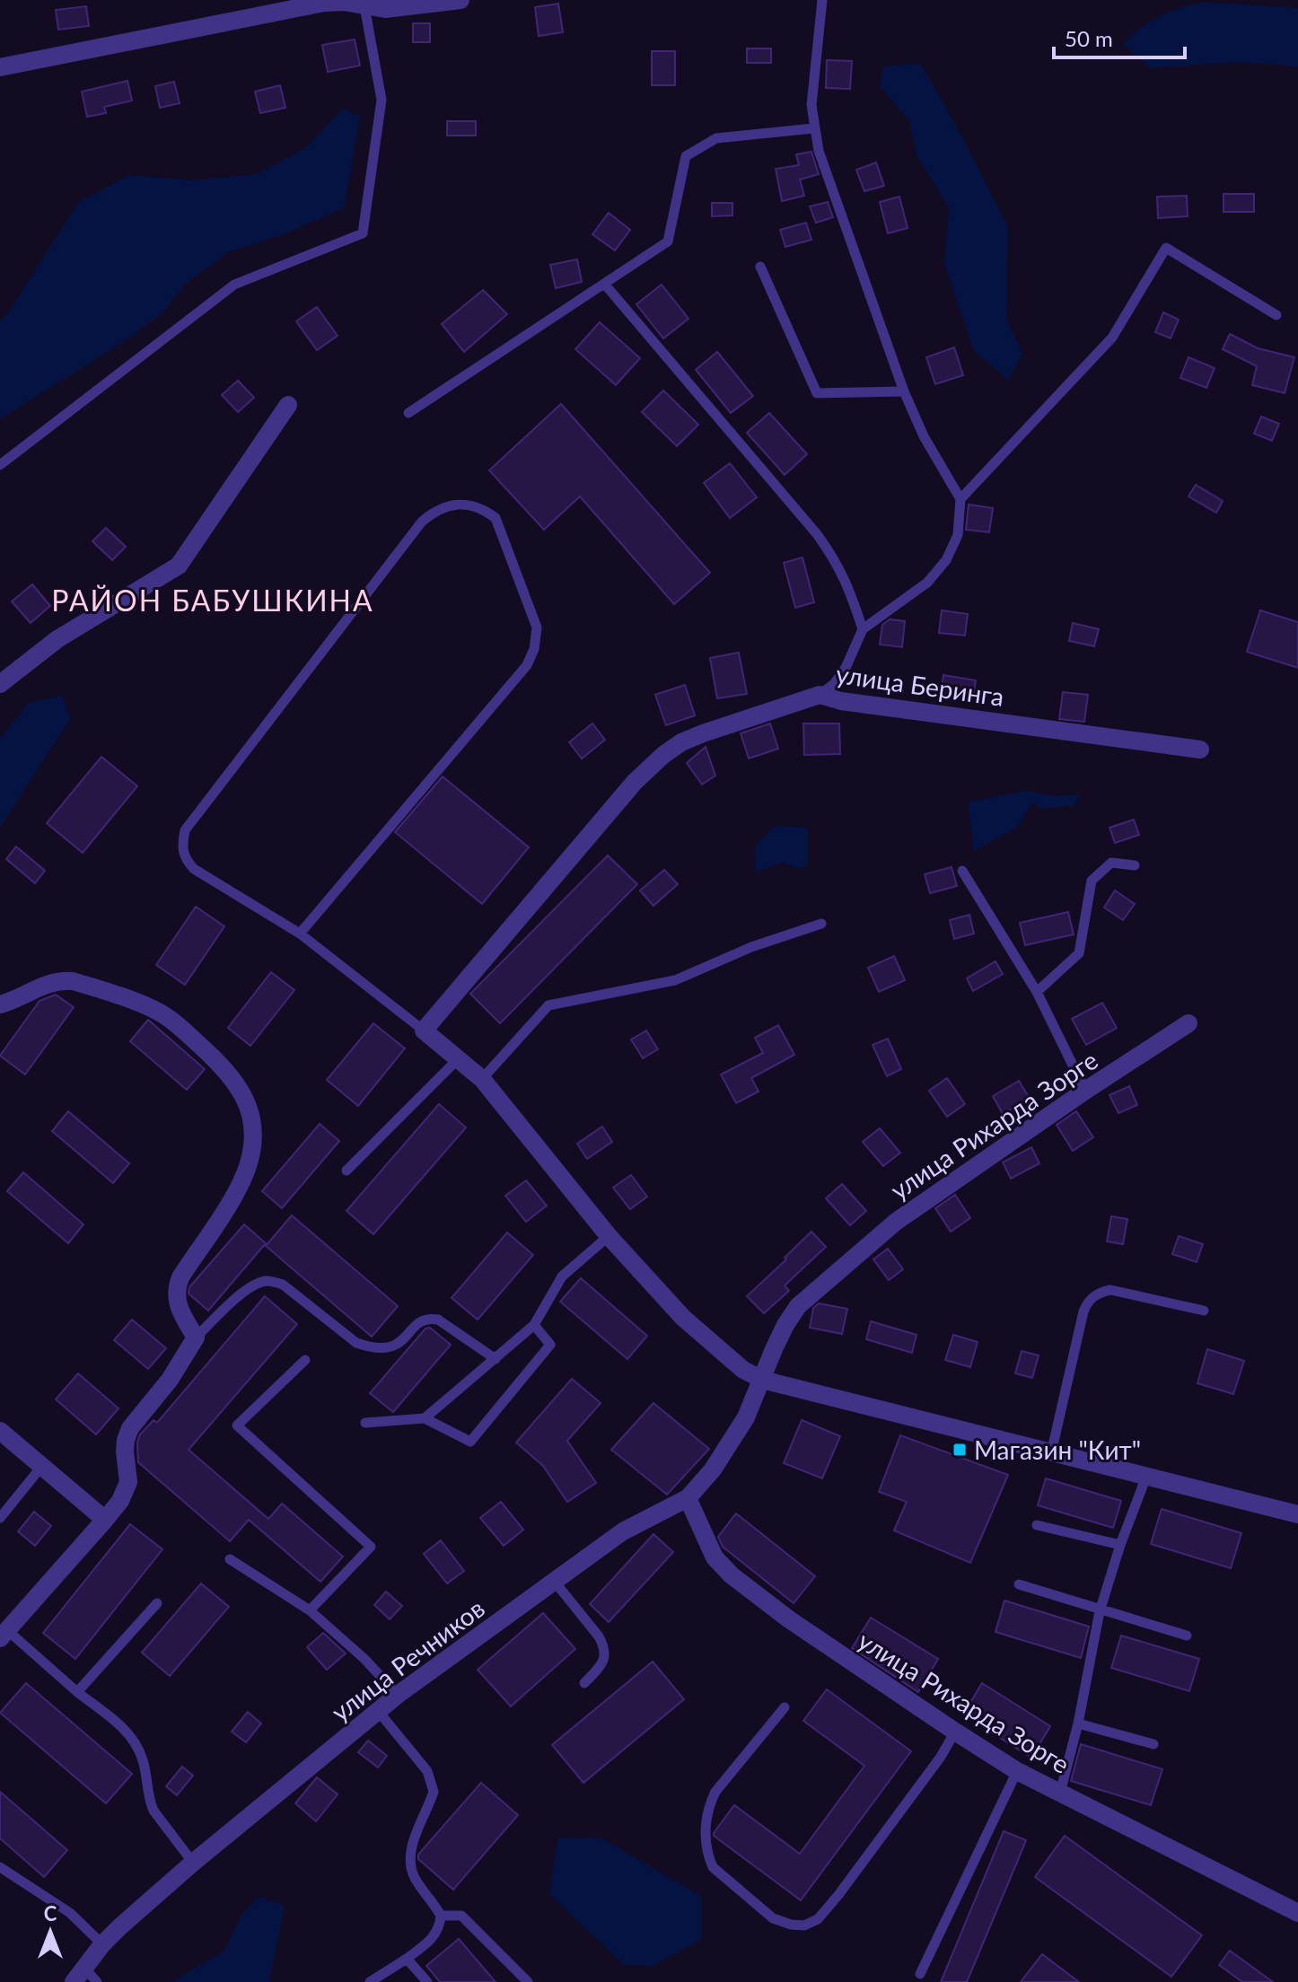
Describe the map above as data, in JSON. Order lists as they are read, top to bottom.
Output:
{
  "streets": {
    "street": ["улица Беринга", "улица Рихарда Зорге", "улица Речников"]
  },
  "crossings": [
    ["улица Рихарда Зорге", "улица Речников"]
  ],
  "districts": ["РАЙОН БАБУШКИНА"],
  "places": {
    "transit": ["Магазин \"Кит\""]
  },
  "scale_bar": "50 m",
  "north": "top"
}
